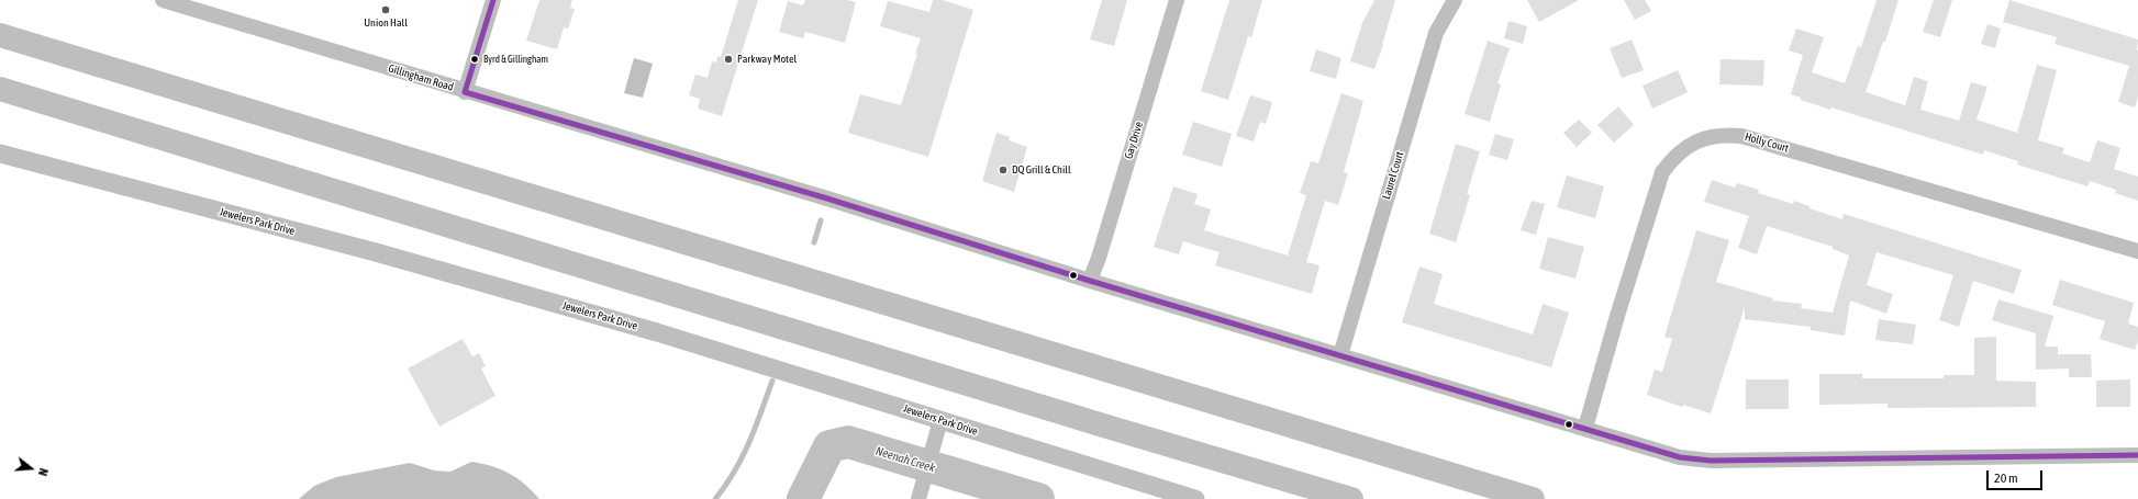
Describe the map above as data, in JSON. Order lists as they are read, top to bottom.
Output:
{
  "streets": {
    "street": [
      "Gillingham Road",
      "Gay Drive",
      "Holly Court",
      "Laurel Court",
      "Jewelers Park Drive"
    ]
  },
  "crossings": [
    ["Gillingham Road", "Gay Drive"],
    ["Gillingham Road", "Holly Court"],
    ["Gillingham Road", "Laurel Court"]
  ],
  "water": ["Neenah Creek"],
  "places": [
    "Union Hall",
    "Byrd & Gillingham",
    "Parkway Motel",
    "DQ Grill & Chill"
  ],
  "scale_bar": "20 m",
  "north": "right"
}
